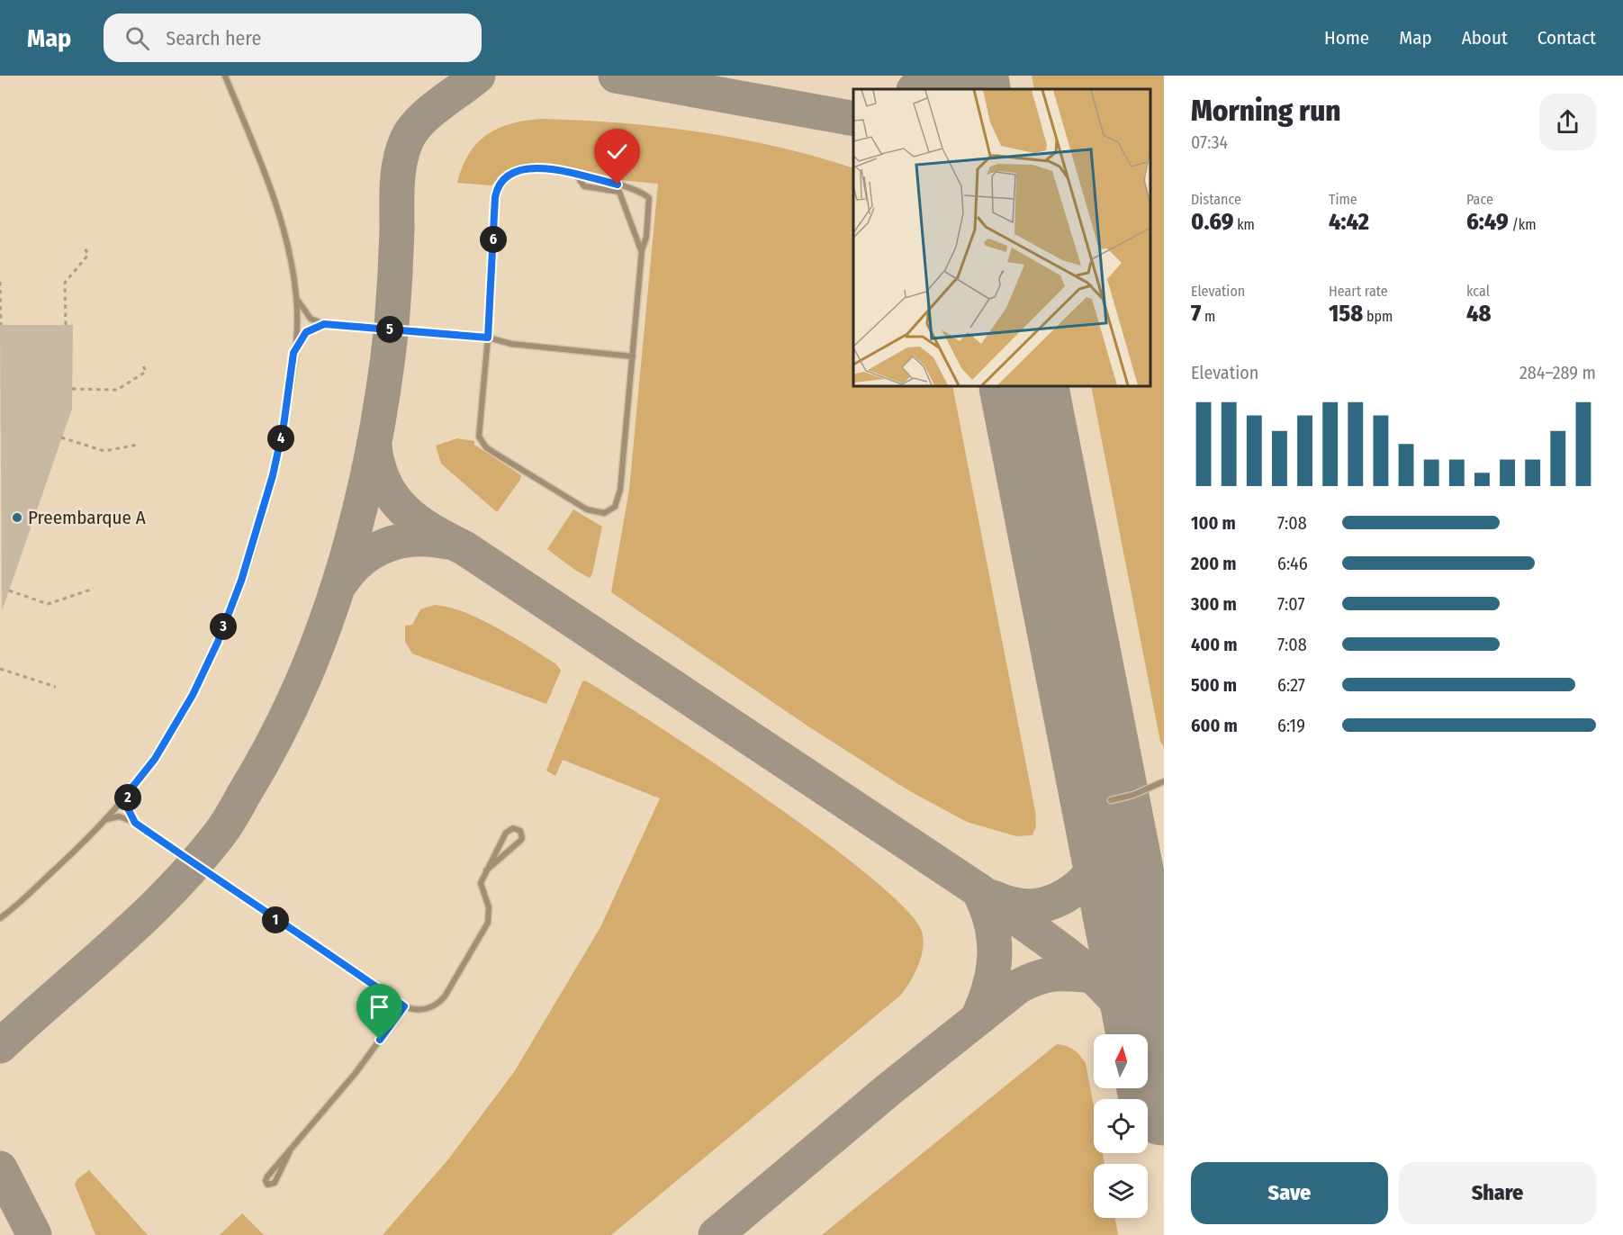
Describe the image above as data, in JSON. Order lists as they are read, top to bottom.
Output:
{
  "places": ["Preembarque A"],
  "north": "top",
  "page": {
    "header": "Map",
    "search": "Search here",
    "nav": [
      "Home",
      "Map",
      "About",
      "Contact"
    ],
    "heading": ["Morning run", "07:34"],
    "stats": [
      ["Distance", "0.69 km"],
      ["Time", "4:42"],
      ["Pace", "6:49 /km"],
      ["Elevation", "7 m"],
      ["Heart rate", "158 bpm"],
      ["kcal", "48"]
    ],
    "pins": [
      "6",
      "5",
      "4",
      "3",
      "2",
      "1"
    ],
    "chart": ["Elevation", "284–289 m"],
    "list": [
      {
        "name": "100 m",
        "note": "7:08"
      },
      {
        "name": "200 m",
        "note": "6:46"
      },
      {
        "name": "300 m",
        "note": "7:07"
      },
      {
        "name": "400 m",
        "note": "7:08"
      },
      {
        "name": "500 m",
        "note": "6:27"
      },
      {
        "name": "600 m",
        "note": "6:19"
      }
    ],
    "buttons": ["Save", "Share"]
  }
}
